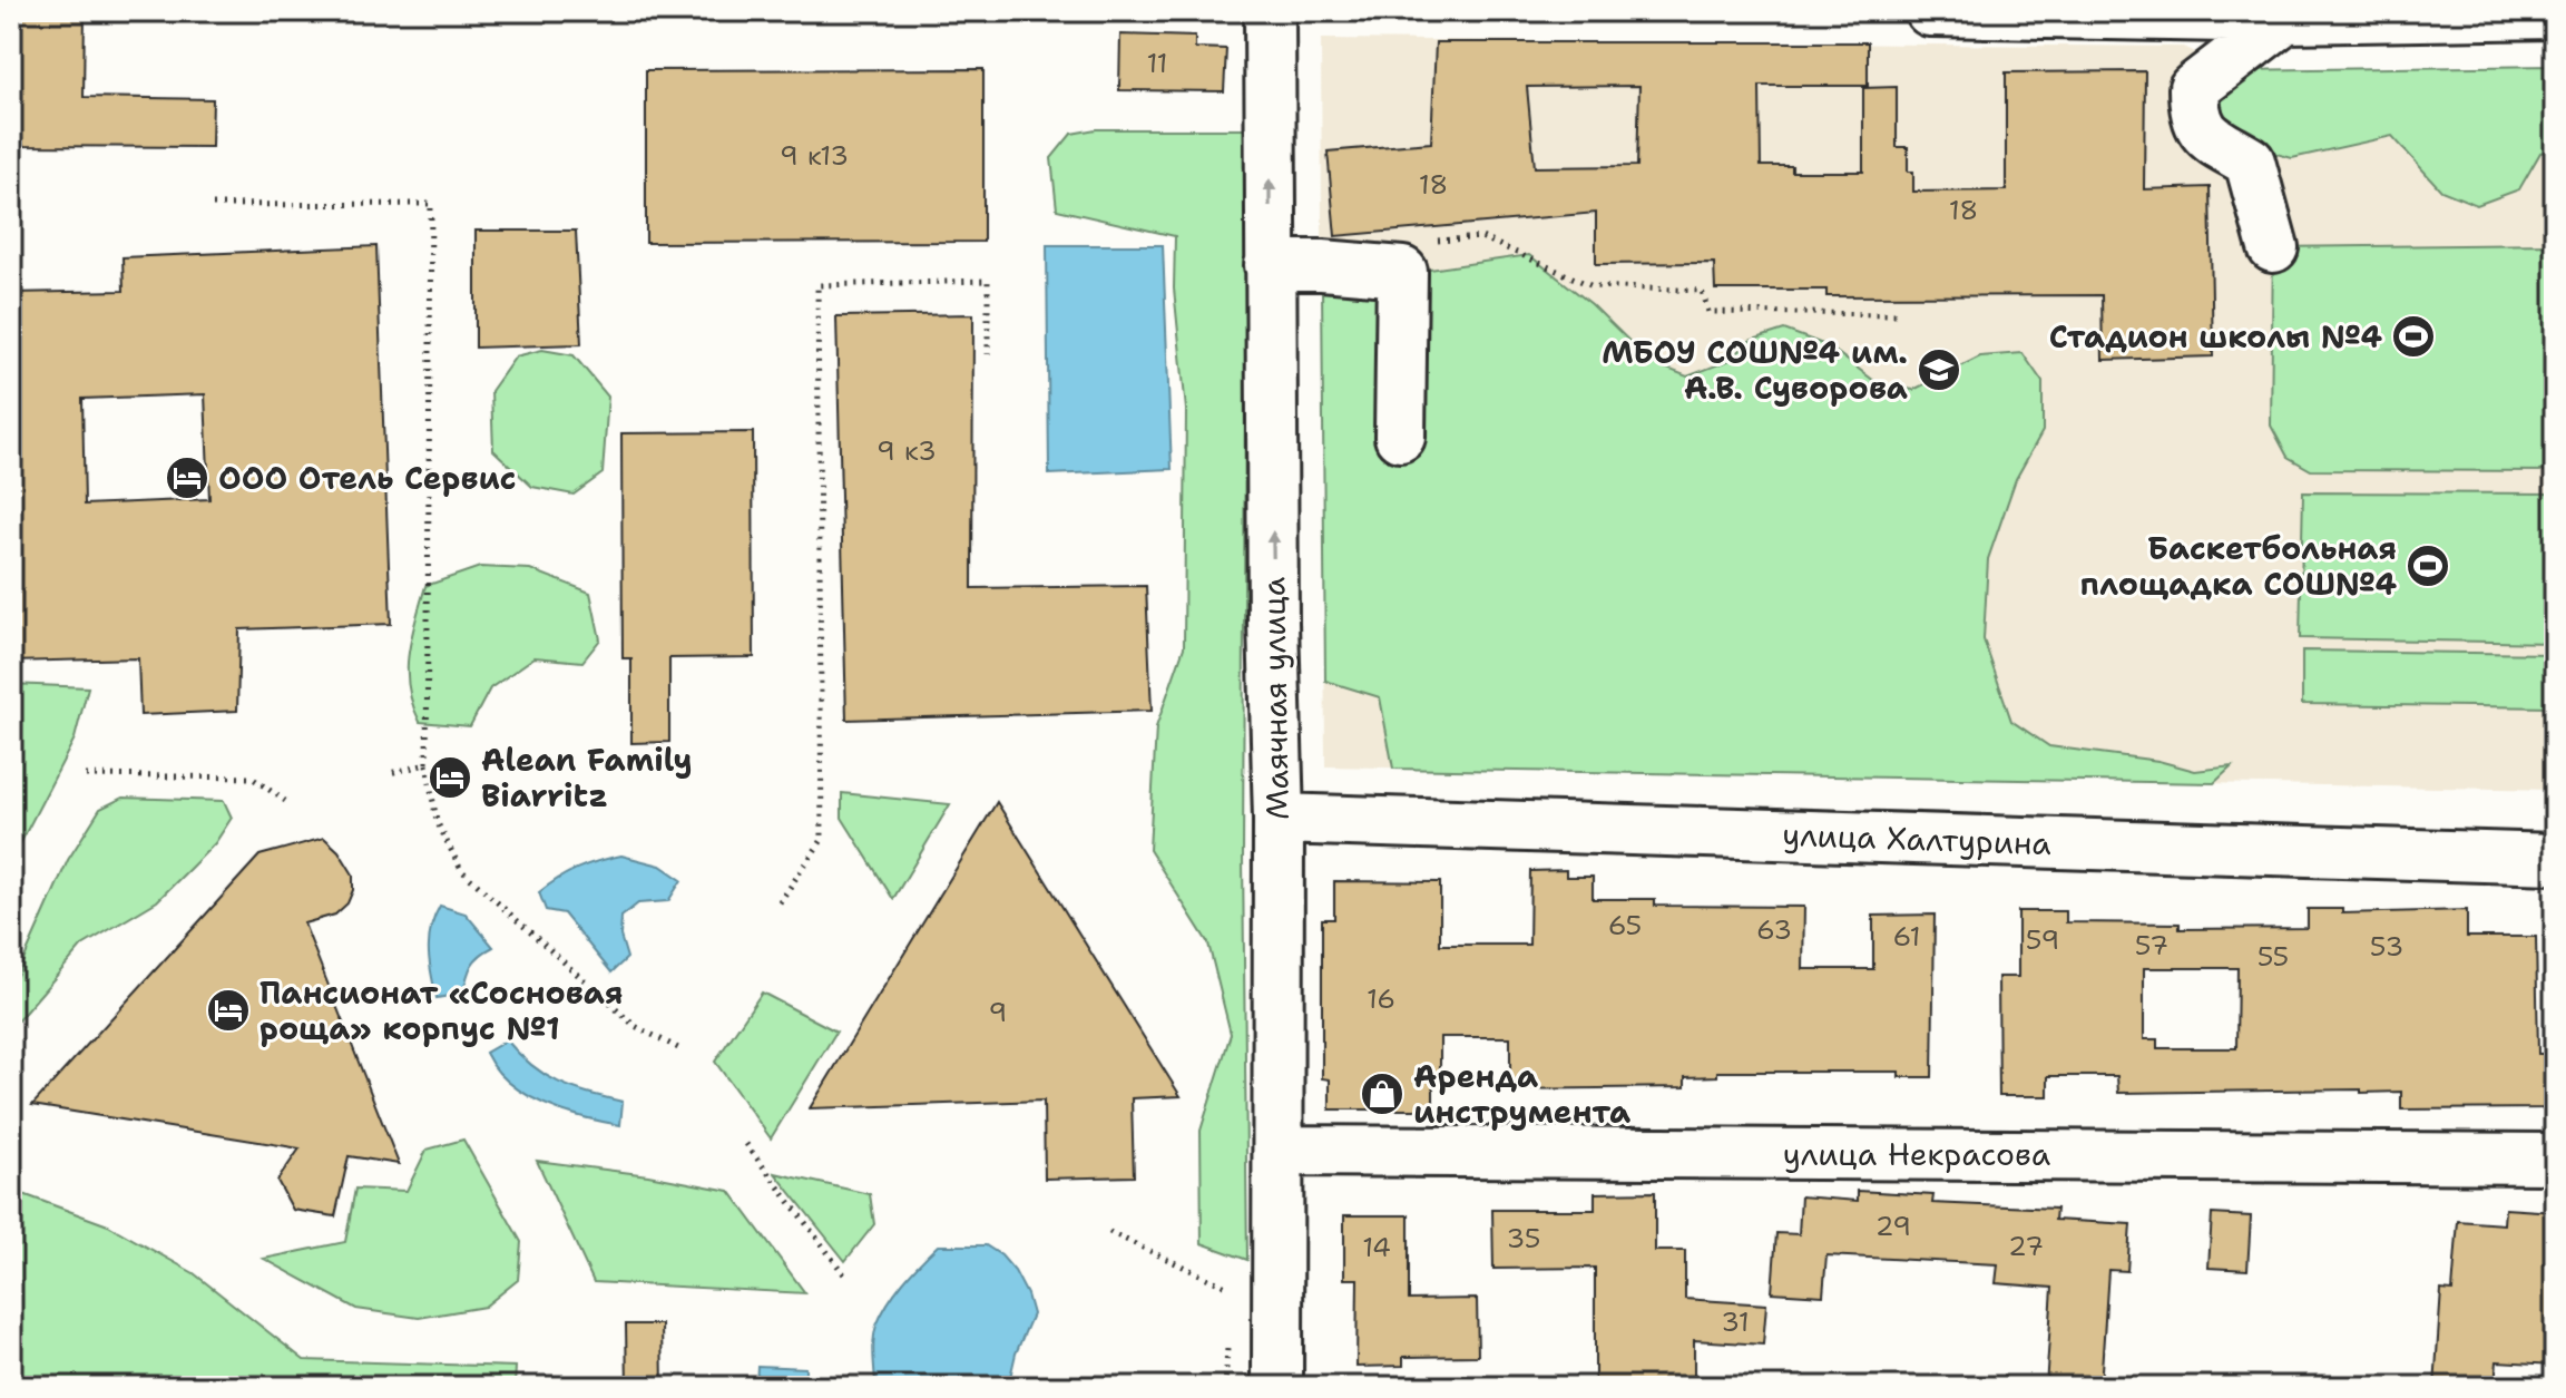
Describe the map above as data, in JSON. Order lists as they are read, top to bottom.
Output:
{
  "streets": {
    "street": ["Маячная улица", "улица Халтурина", "улица Некрасова"]
  },
  "crossings": [
    ["Маячная улица", "улица Халтурина"],
    ["Маячная улица", "улица Некрасова"]
  ],
  "one_way": ["Маячная улица"],
  "places": {
    "sports": ["Стадион школы №4", "Баскетбольная площадка СОШ№4"],
    "school or university": ["МБОУ СОШ№4 им. А.В. Суворова"],
    "hotel": ["ООО Отель Сервис", "Alean Family Biarritz", "Пансионат «Сосновая роща» корпус №1"],
    "shop": ["Аренда инструмента"]
  },
  "house_numbers": [
    "11",
    "9 к13",
    "18",
    "18",
    "9 к3",
    "65",
    "63",
    "61",
    "59",
    "57",
    "53",
    "55",
    "16",
    "9",
    "29",
    "35",
    "27",
    "14",
    "31"
  ]
}
